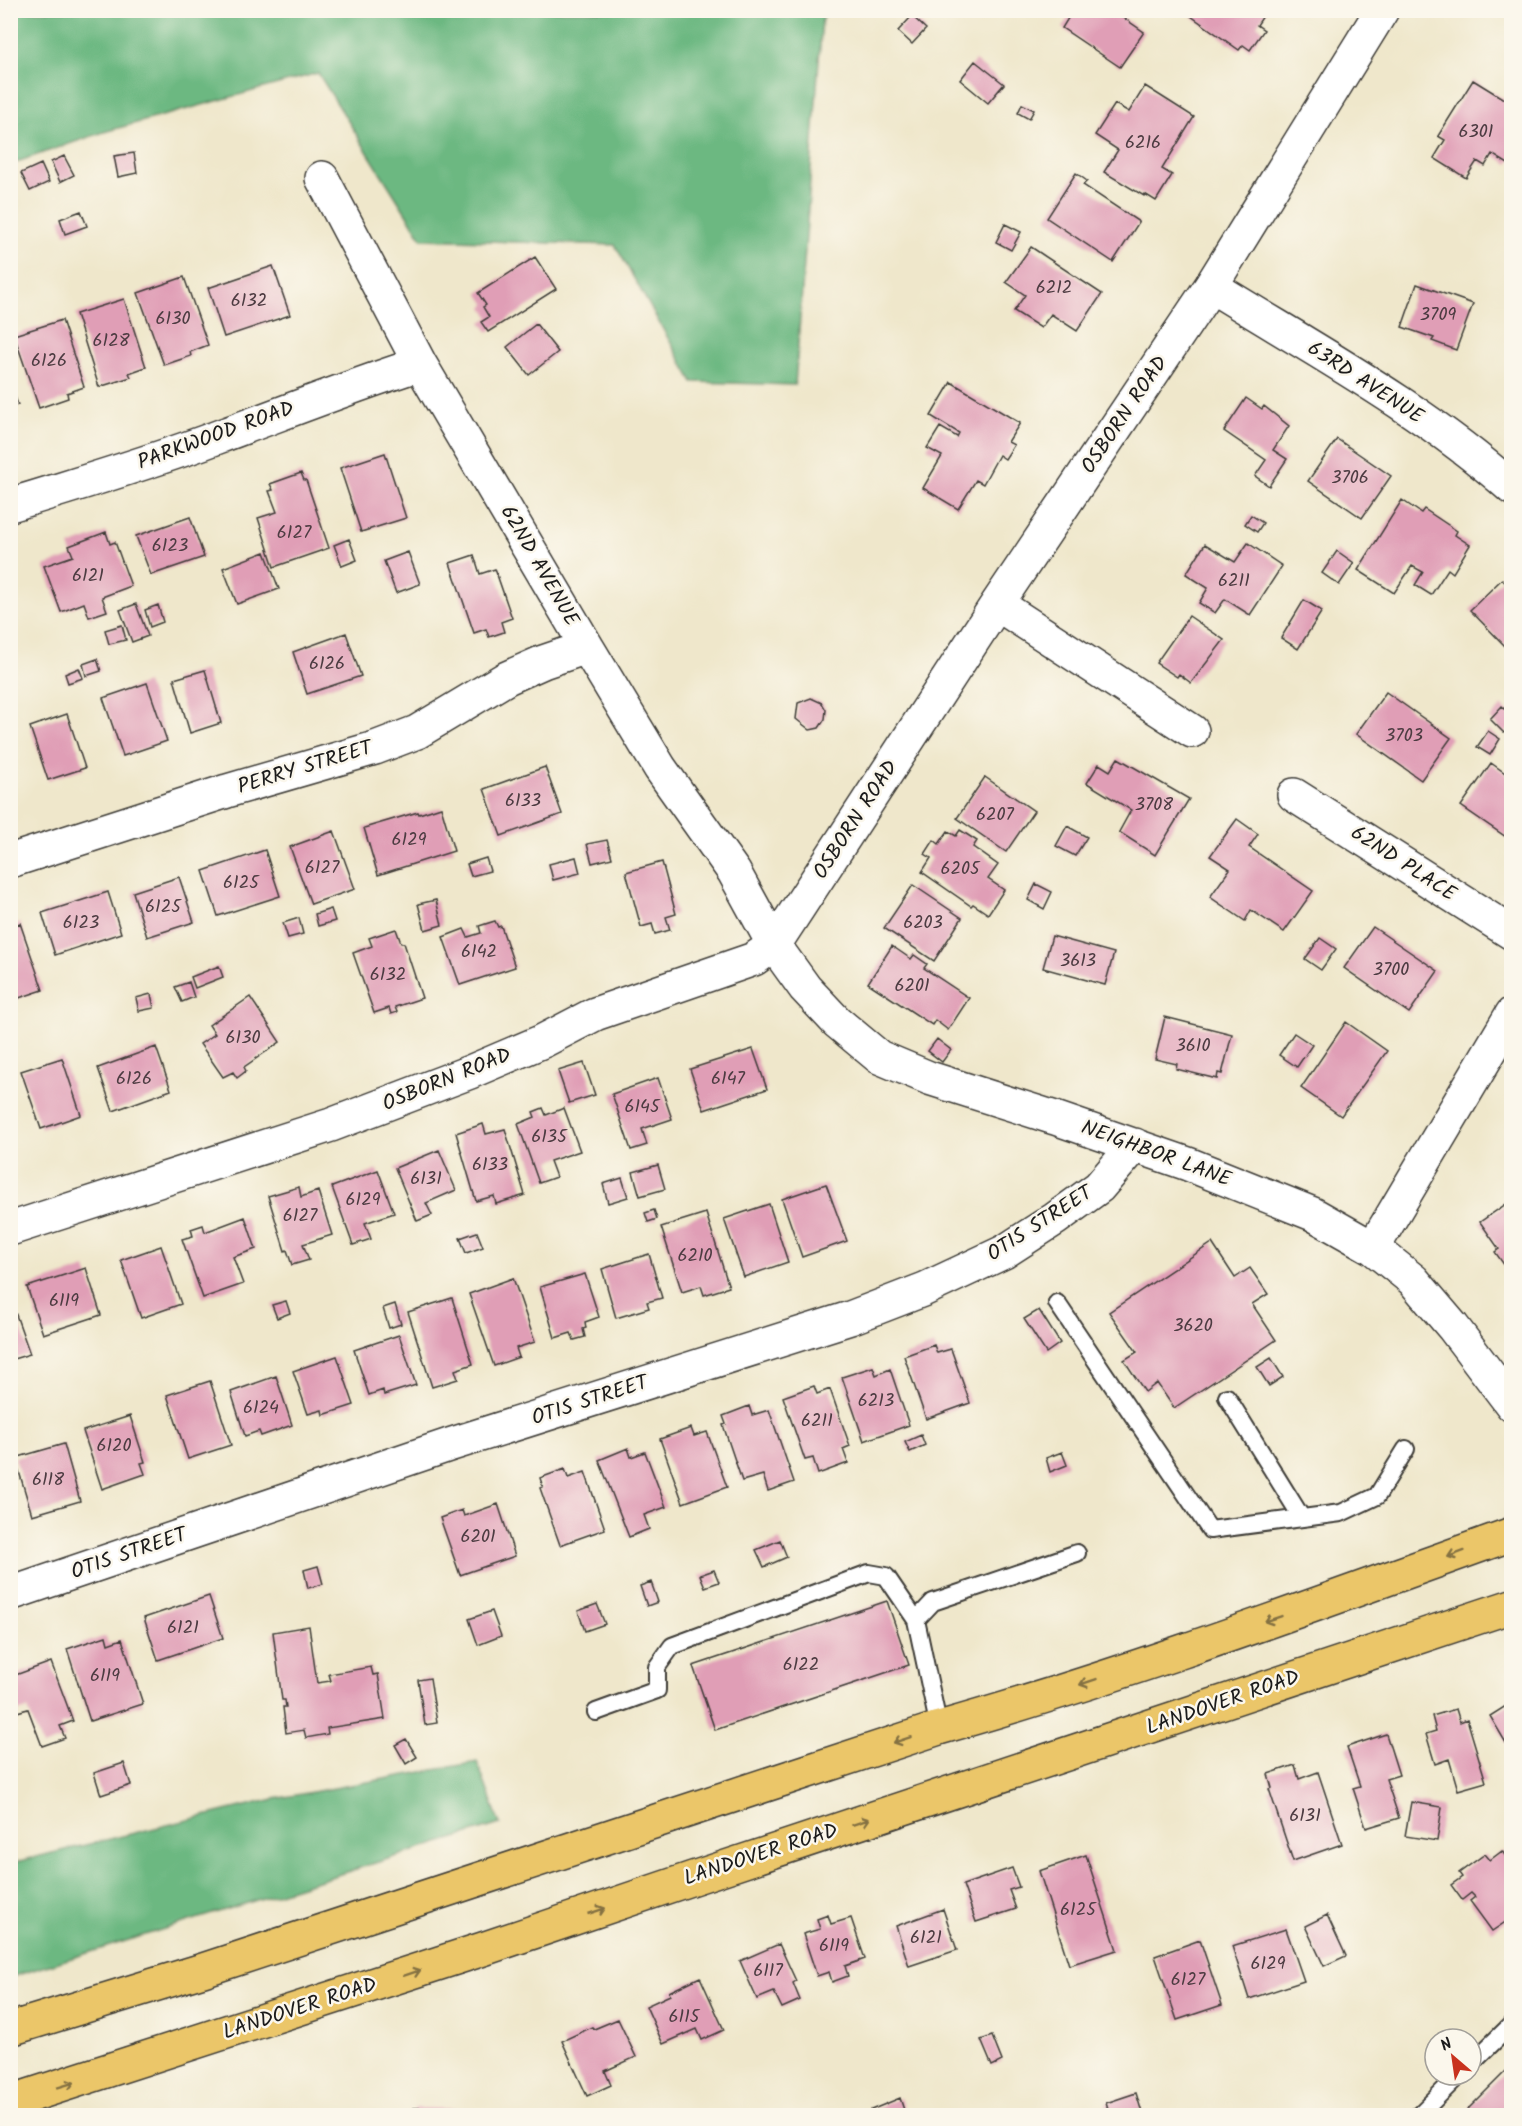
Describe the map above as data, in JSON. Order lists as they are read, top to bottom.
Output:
{
  "streets": {
    "main road": ["LANDOVER ROAD"],
    "street": [
      "63RD AVENUE",
      "OSBORN ROAD",
      "PARKWOOD ROAD",
      "62ND AVENUE",
      "PERRY STREET",
      "62ND PLACE",
      "NEIGHBOR LANE",
      "OTIS STREET"
    ]
  },
  "crossings": [
    ["63RD AVENUE", "OSBORN ROAD"],
    ["OSBORN ROAD", "62ND AVENUE"],
    ["OSBORN ROAD", "NEIGHBOR LANE"],
    ["PARKWOOD ROAD", "62ND AVENUE"],
    ["62ND AVENUE", "PERRY STREET"],
    ["62ND AVENUE", "NEIGHBOR LANE"],
    ["NEIGHBOR LANE", "OTIS STREET"]
  ],
  "house_numbers": [
    "6301",
    "6216",
    "6212",
    "6132",
    "3709",
    "6130",
    "6128",
    "6126",
    "3706",
    "6127",
    "6123",
    "6121",
    "6211",
    "6126",
    "3703",
    "6133",
    "3708",
    "6207",
    "6129",
    "6127",
    "6205",
    "6125",
    "6125",
    "6123",
    "6203",
    "6142",
    "3613",
    "3700",
    "6132",
    "6201",
    "6130",
    "3610",
    "6126",
    "6147",
    "6145",
    "6135",
    "6133",
    "6131",
    "6129",
    "6127",
    "6210",
    "6119",
    "3620",
    "6213",
    "6124",
    "6211",
    "6120",
    "6118",
    "6201",
    "6121",
    "6122",
    "6119",
    "6131",
    "6125",
    "6121",
    "6119",
    "6129",
    "6117",
    "6127",
    "6115"
  ],
  "north": "top left"
}
